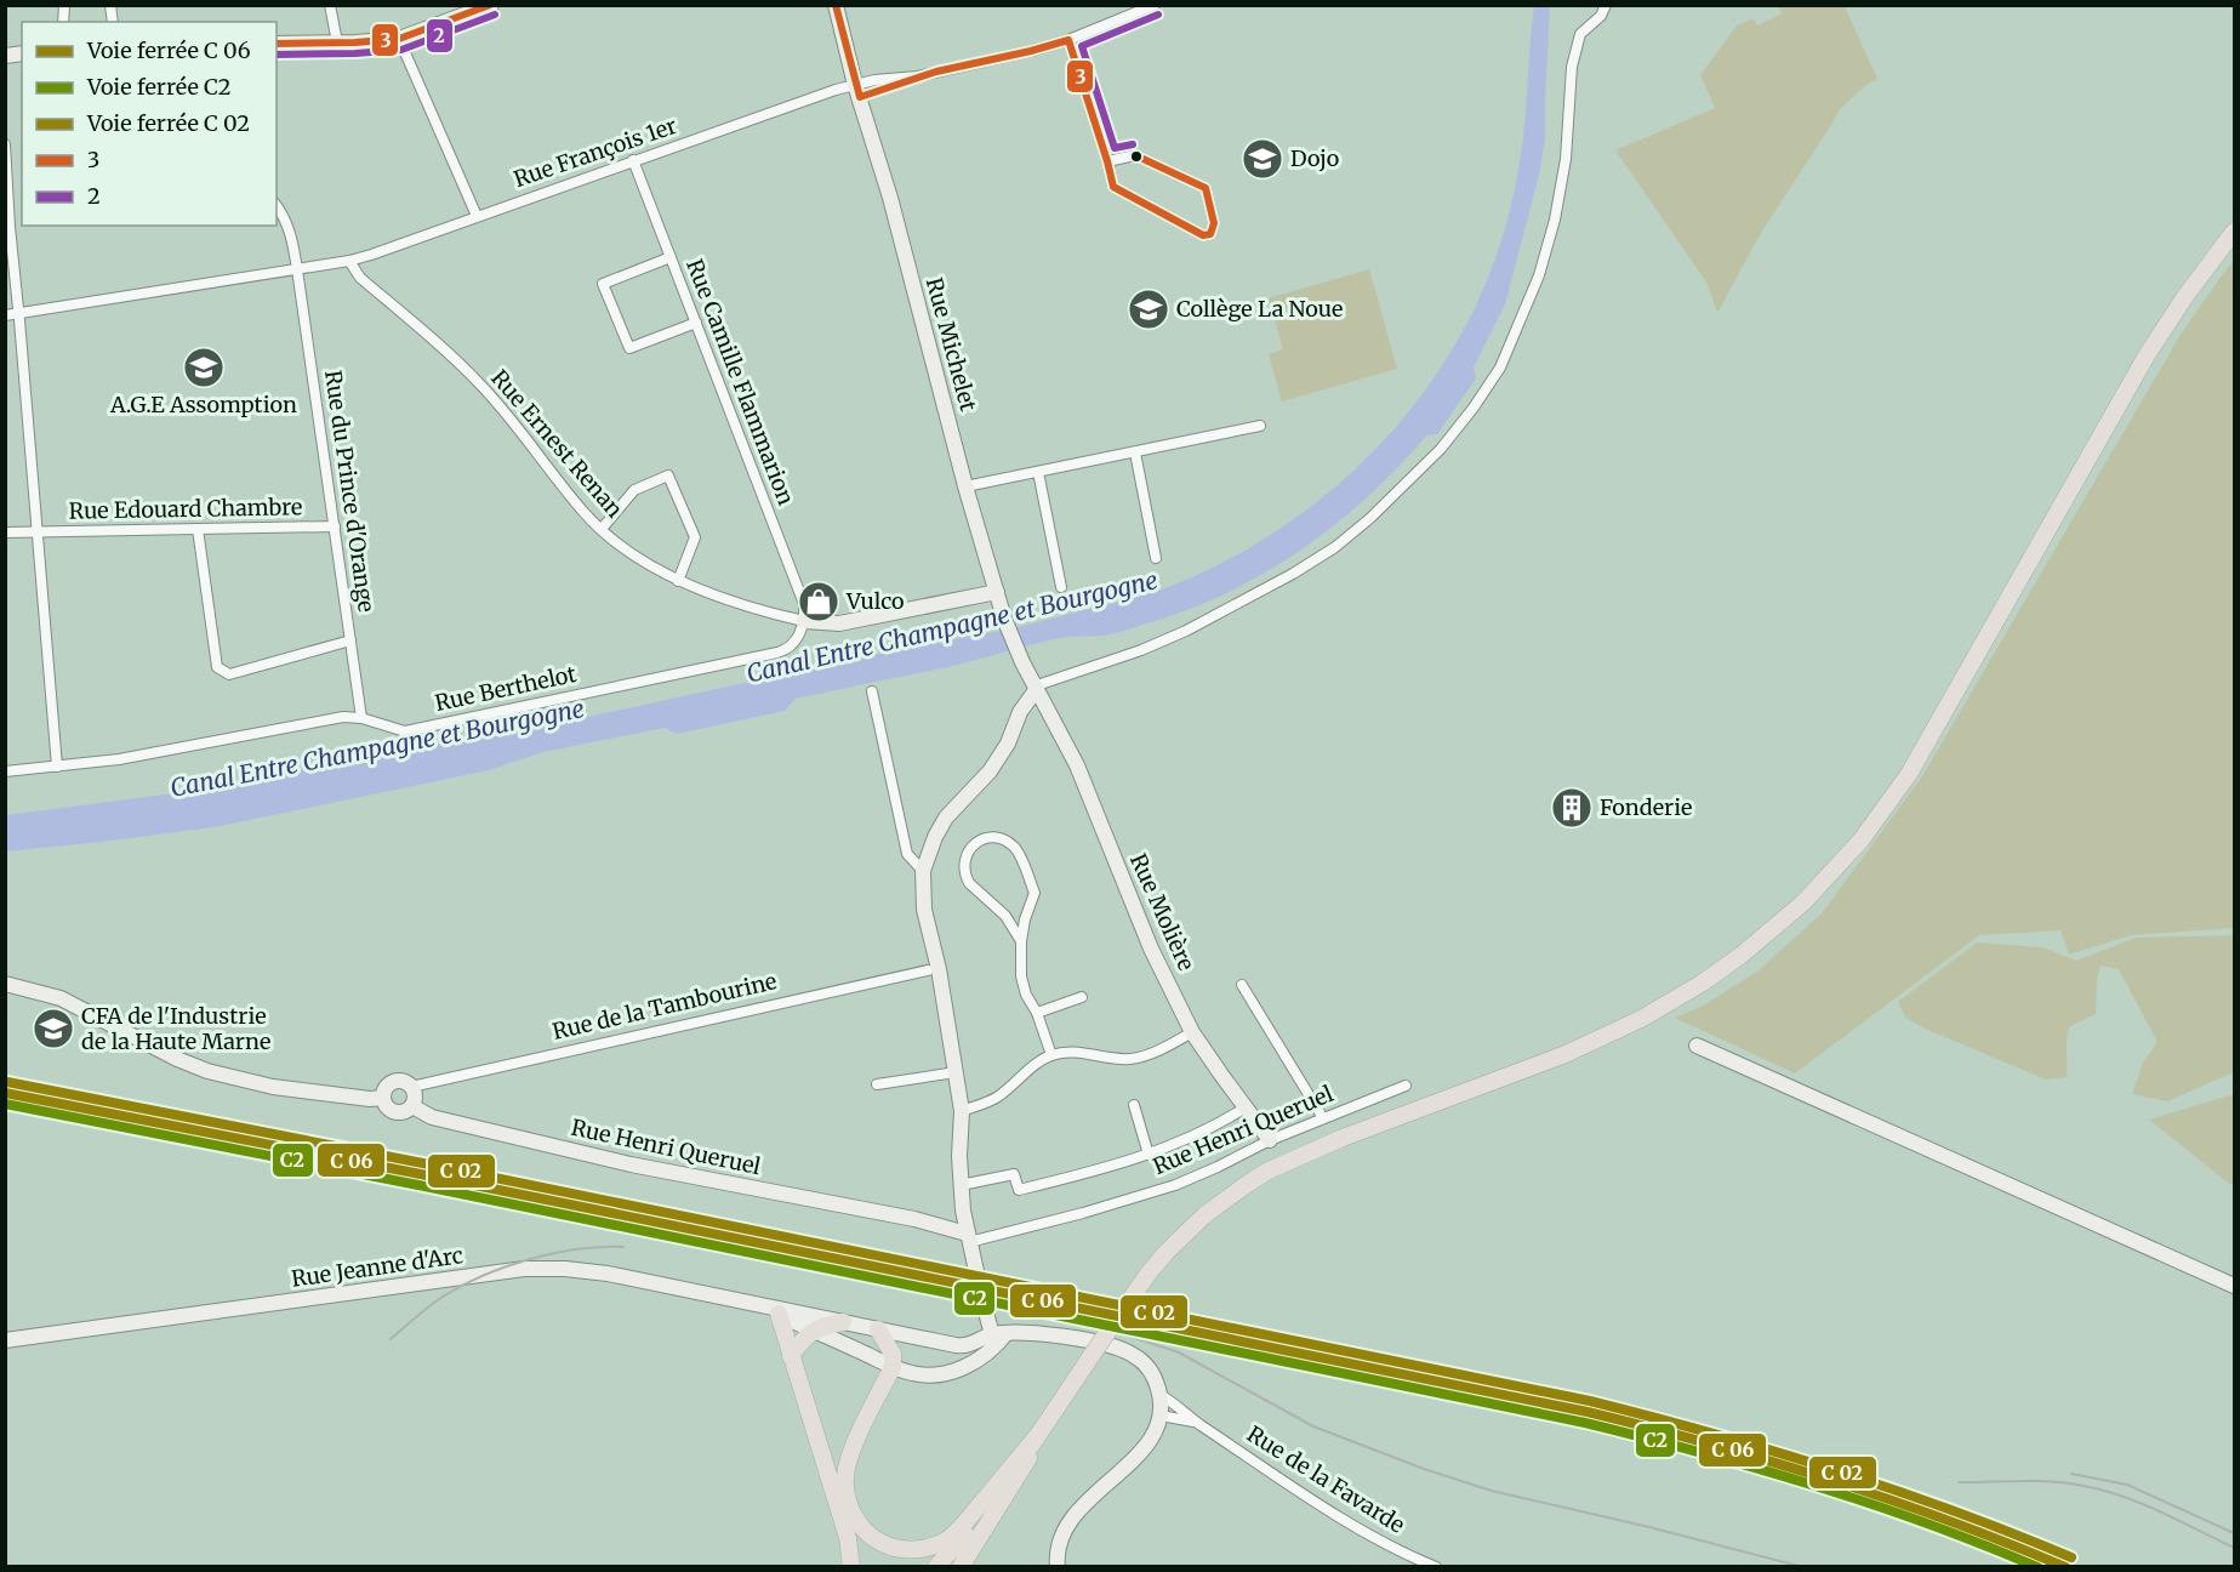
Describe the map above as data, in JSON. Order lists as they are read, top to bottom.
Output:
{
  "streets": {
    "main road": [
      "Rue Michelet",
      "Rue Molière",
      "Rue Henri Queruel",
      "Rue Jeanne d'Arc"
    ],
    "street": [
      "Rue François 1er",
      "Rue Camille Flammarion",
      "Rue Ernest Renan",
      "Rue du Prince d'Orange",
      "Rue Edouard Chambre",
      "Rue Berthelot",
      "Rue de la Tambourine",
      "Rue de la Favarde"
    ]
  },
  "crossings": [
    ["Rue François 1er", "Rue Michelet"],
    ["Rue François 1er", "Rue Camille Flammarion"],
    ["Rue François 1er", "Rue Ernest Renan"],
    ["Rue François 1er", "Rue du Prince d'Orange"],
    ["Rue Michelet", "Rue Molière"],
    ["Rue Camille Flammarion", "Rue Ernest Renan"],
    ["Rue Camille Flammarion", "Rue Berthelot"],
    ["Rue Ernest Renan", "Rue Berthelot"],
    ["Rue du Prince d'Orange", "Rue Edouard Chambre"],
    ["Rue du Prince d'Orange", "Rue Berthelot"],
    ["Rue Molière", "Rue Henri Queruel"],
    ["Rue de la Tambourine", "Rue Henri Queruel"]
  ],
  "water": ["Canal Entre Champagne et Bourgogne"],
  "places": {
    "school or university": [
      "Dojo",
      "Collège La Noue",
      "A.G.E Assomption",
      "CFA de l'Industrie de la Haute Marne"
    ],
    "shop": ["Vulco"],
    "building": ["Fonderie"]
  },
  "lines": ["transit line 3", "transit line 2", "rail line C2"],
  "legend": [
    "Voie ferrée C 06",
    "Voie ferrée C2",
    "Voie ferrée C 02",
    "3",
    "2"
  ]
}
